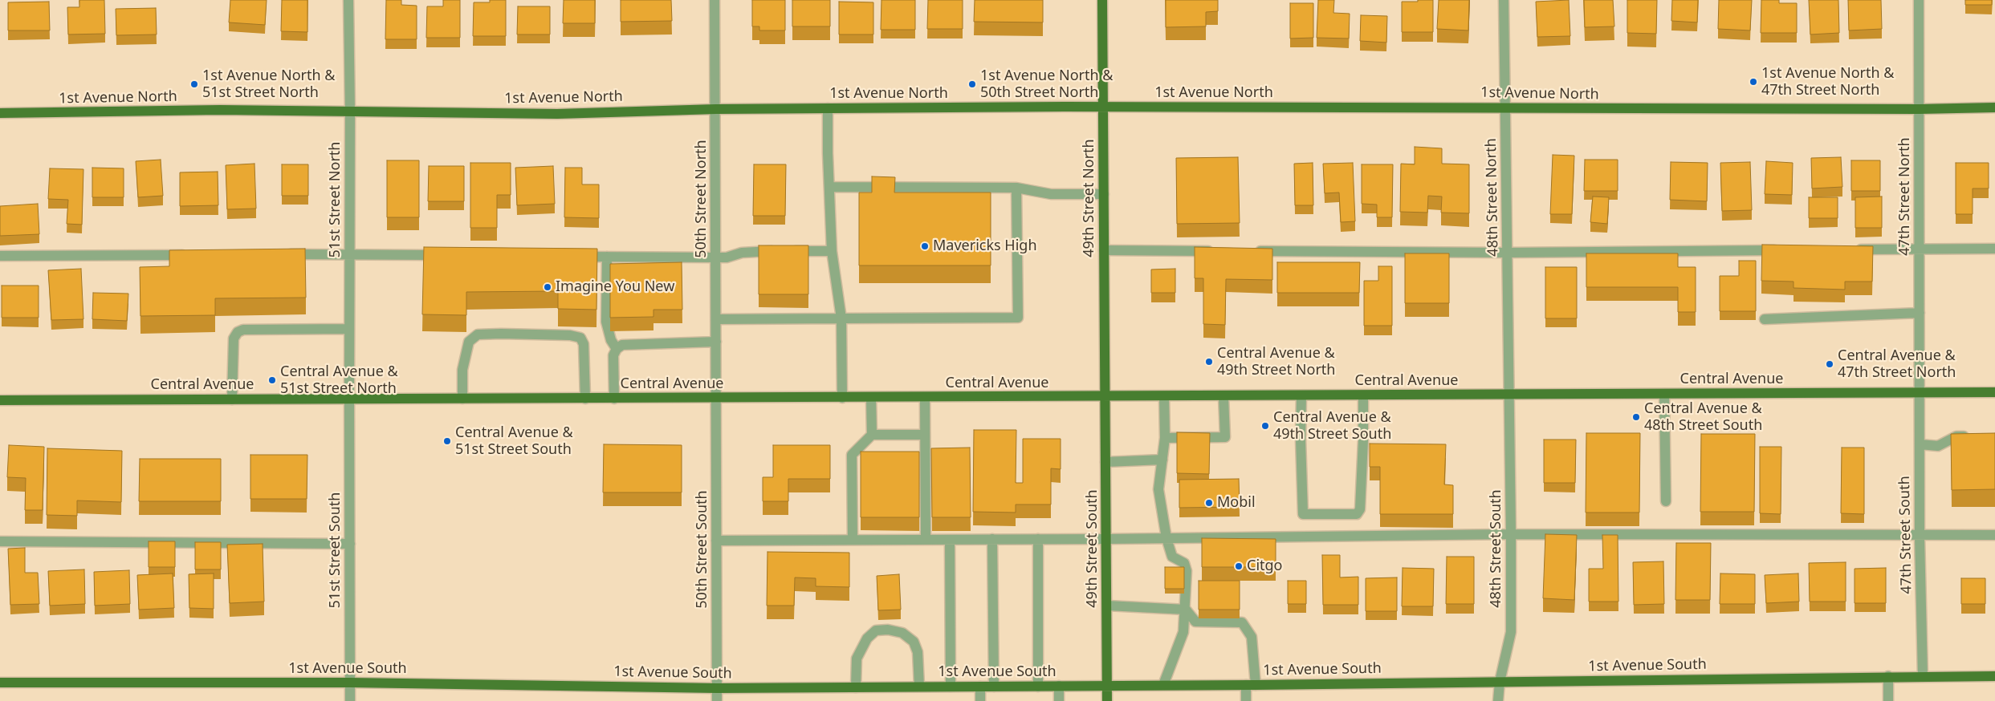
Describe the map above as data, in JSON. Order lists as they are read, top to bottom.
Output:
{
  "streets": {
    "main road": [
      "1st Avenue North",
      "49th Street North",
      "Central Avenue",
      "49th Street South",
      "1st Avenue South"
    ],
    "street": [
      "47th Street North",
      "48th Street North",
      "50th Street North",
      "51st Street North",
      "47th Street South",
      "48th Street South",
      "50th Street South",
      "51st Street South"
    ]
  },
  "crossings": [
    ["1st Avenue North", "47th Street North"],
    ["1st Avenue North", "48th Street North"],
    ["1st Avenue North", "49th Street North"],
    ["1st Avenue North", "50th Street North"],
    ["1st Avenue North", "51st Street North"],
    ["47th Street North", "Central Avenue"],
    ["47th Street North", "47th Street South"],
    ["48th Street North", "Central Avenue"],
    ["48th Street North", "48th Street South"],
    ["49th Street North", "Central Avenue"],
    ["49th Street North", "49th Street South"],
    ["50th Street North", "Central Avenue"],
    ["50th Street North", "50th Street South"],
    ["51st Street North", "Central Avenue"],
    ["51st Street North", "51st Street South"],
    ["Central Avenue", "47th Street South"],
    ["Central Avenue", "49th Street South"],
    ["Central Avenue", "48th Street South"],
    ["Central Avenue", "50th Street South"],
    ["Central Avenue", "51st Street South"],
    ["47th Street South", "1st Avenue South"],
    ["49th Street South", "1st Avenue South"],
    ["48th Street South", "1st Avenue South"],
    ["50th Street South", "1st Avenue South"],
    ["51st Street South", "1st Avenue South"]
  ],
  "places": [
    "1st Avenue North & 47th Street North",
    "1st Avenue North & 51st Street North",
    "1st Avenue North & 50th Street North",
    "Mavericks High",
    "Imagine You New",
    "Central Avenue & 49th Street North",
    "Central Avenue & 47th Street North",
    "Central Avenue & 51st Street North",
    "Central Avenue & 48th Street South",
    "Central Avenue & 49th Street South",
    "Central Avenue & 51st Street South",
    "Mobil",
    "Citgo"
  ]
}
